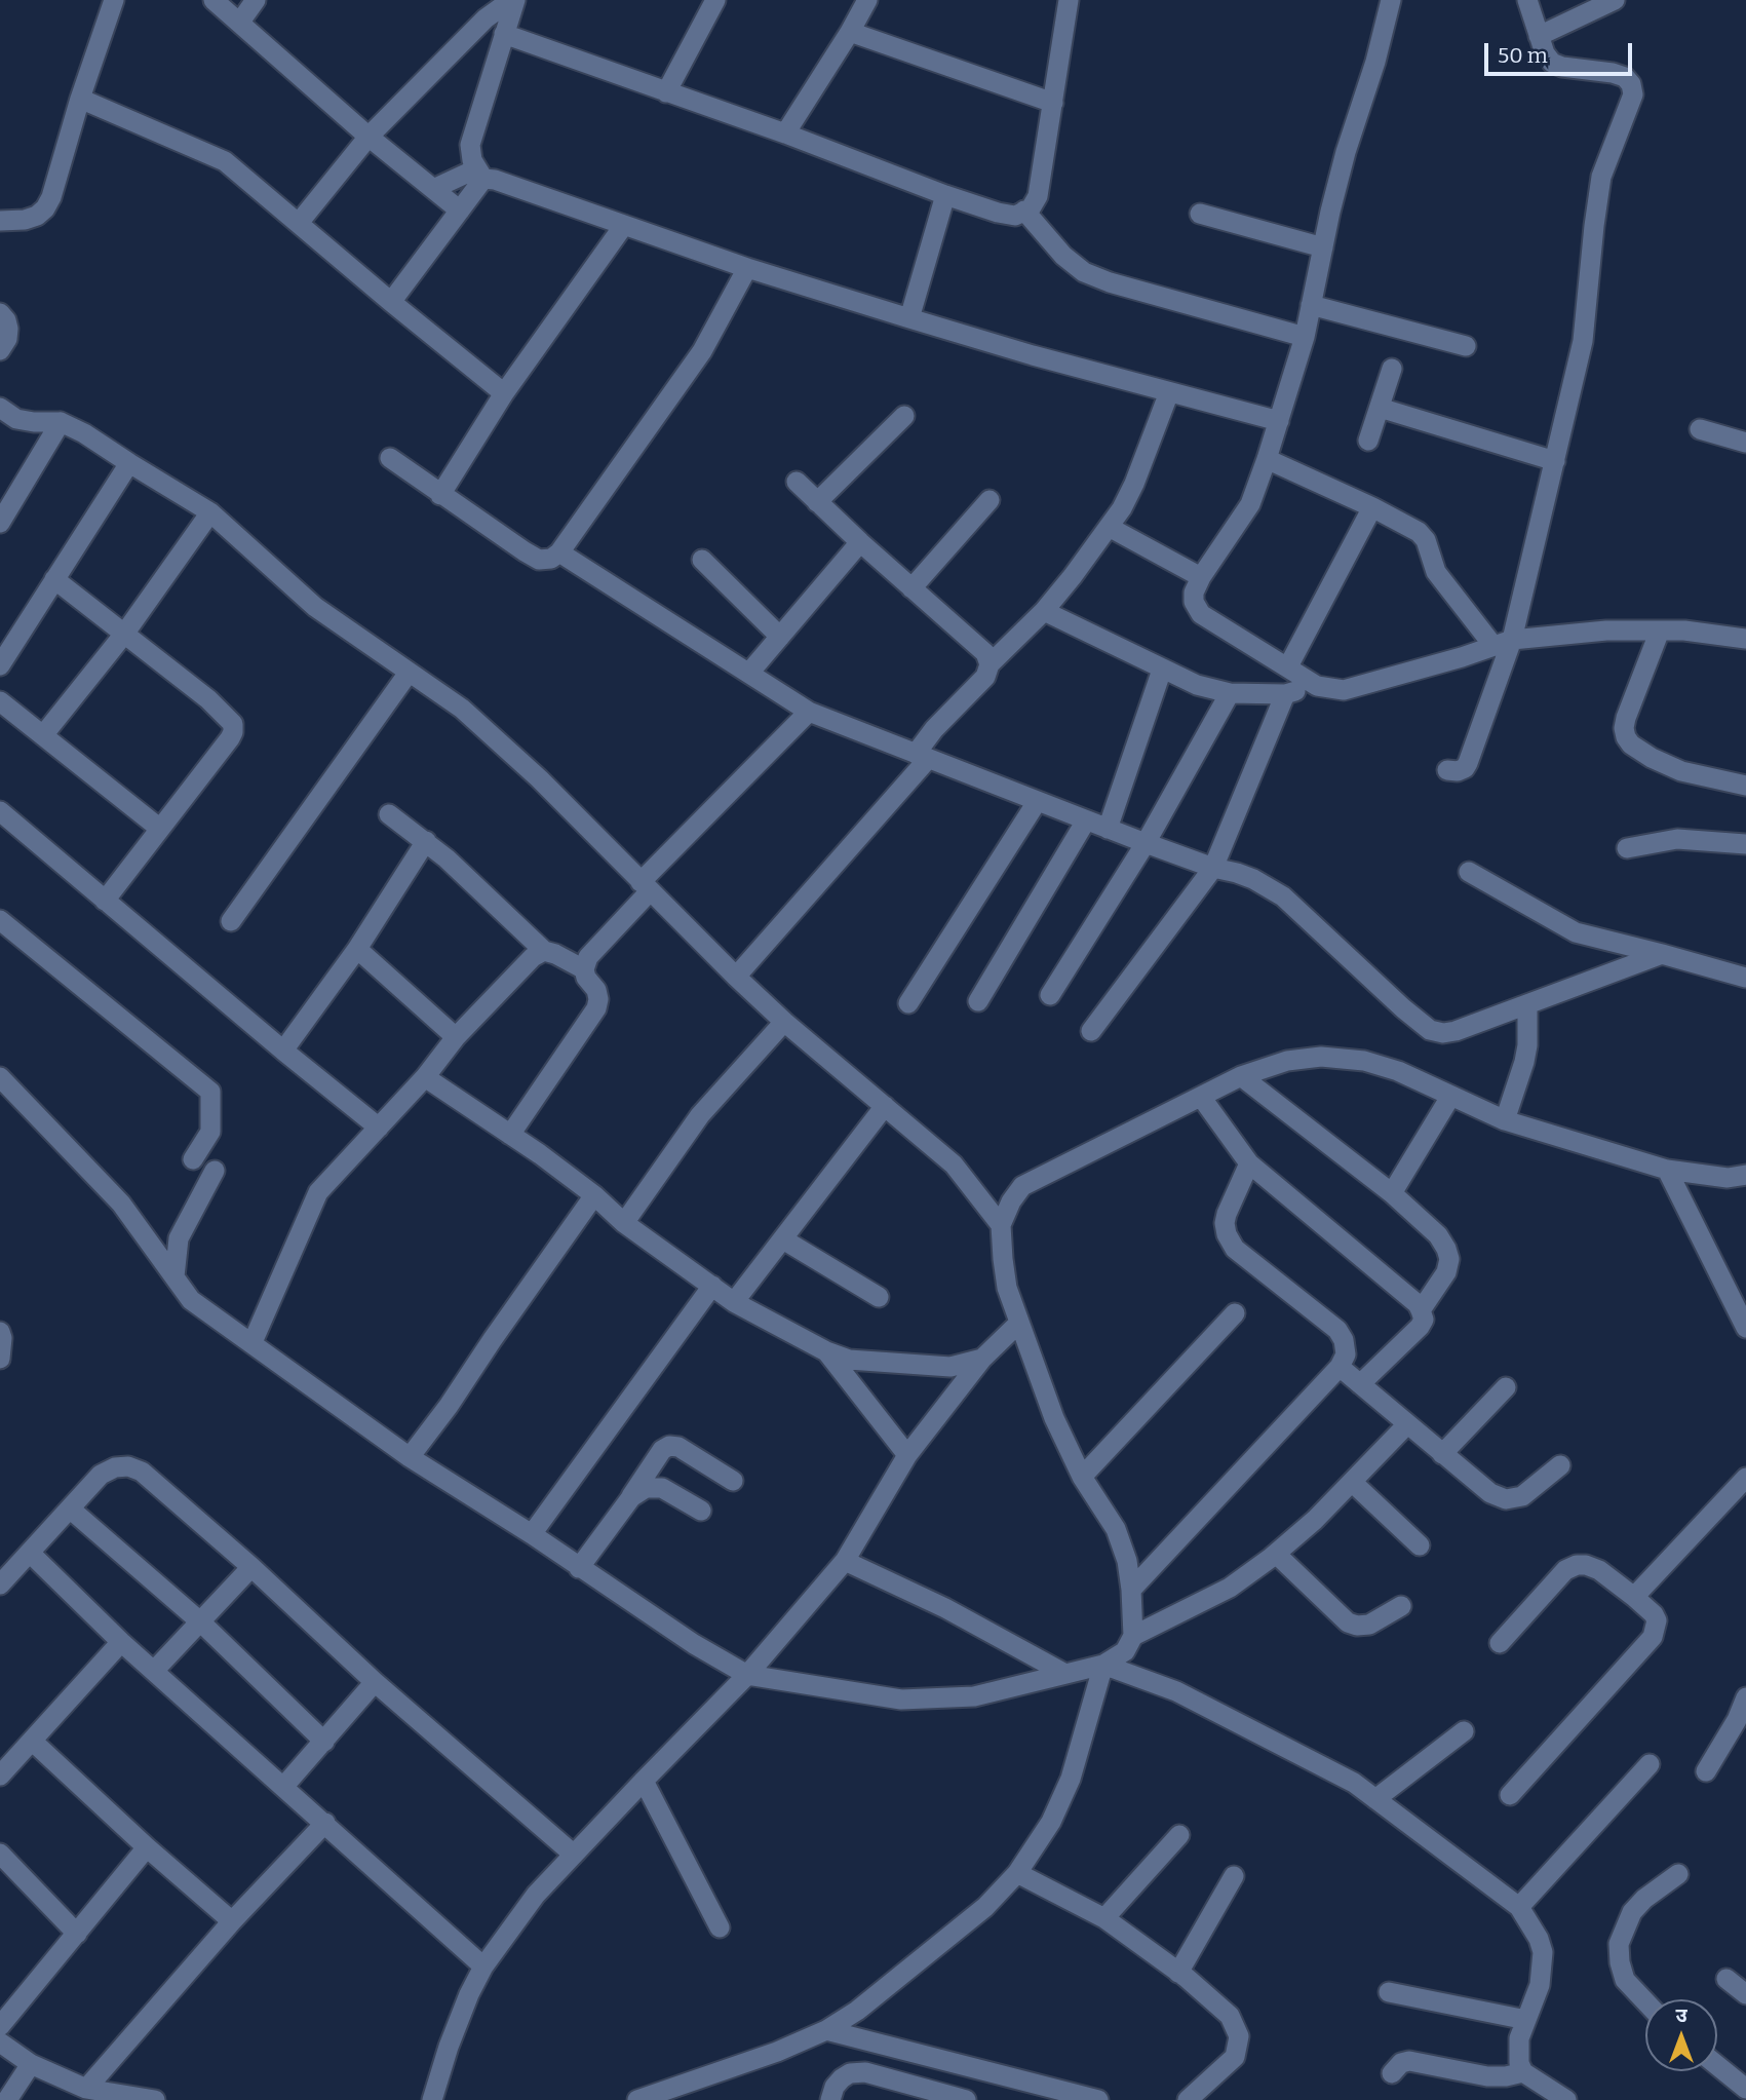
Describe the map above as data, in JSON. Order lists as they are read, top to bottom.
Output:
{
  "scale_bar": "50 m",
  "north": "top"
}
